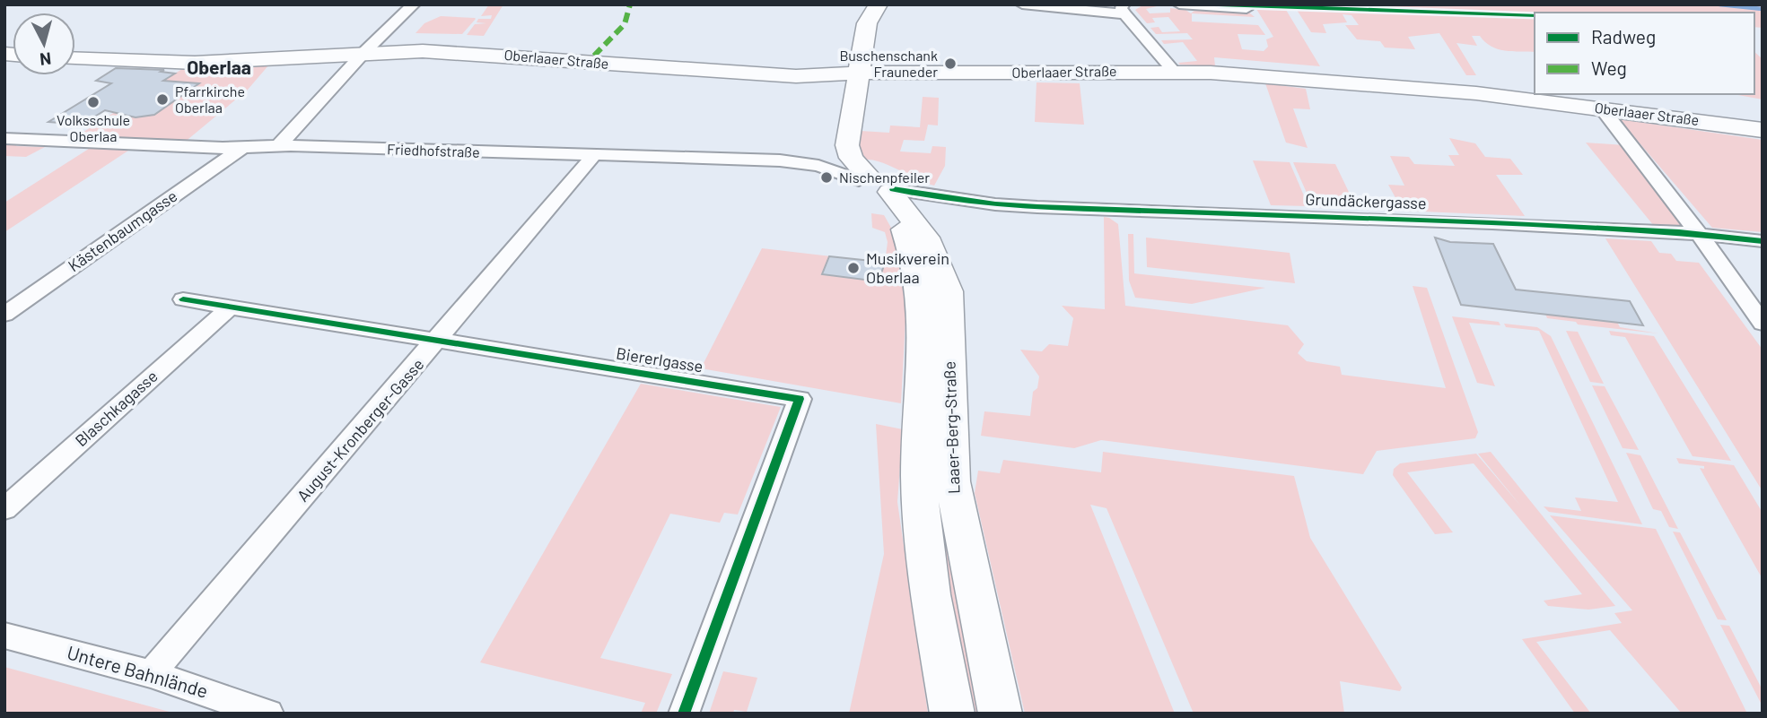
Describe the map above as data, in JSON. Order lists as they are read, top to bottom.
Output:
{
  "streets": {
    "main road": ["Oberlaaer Straße", "Laaer-Berg-Straße"],
    "street": [
      "Friedhofstraße",
      "Grundäckergasse",
      "Kästenbaumgasse",
      "Biererlgasse",
      "Blaschkagasse",
      "August-Kronberger-Gasse",
      "Untere Bahnlände"
    ]
  },
  "crossings": [
    ["Friedhofstraße", "Grundäckergasse"],
    ["Friedhofstraße", "Kästenbaumgasse"],
    ["Friedhofstraße", "Laaer-Berg-Straße"],
    ["Friedhofstraße", "August-Kronberger-Gasse"],
    ["Grundäckergasse", "Laaer-Berg-Straße"],
    ["Biererlgasse", "Blaschkagasse"],
    ["Biererlgasse", "August-Kronberger-Gasse"],
    ["August-Kronberger-Gasse", "Untere Bahnlände"]
  ],
  "districts": ["Oberlaa"],
  "places": [
    "Buschenschank Frauneder",
    "Pfarrkirche Oberlaa",
    "Volksschule Oberlaa",
    "Nischenpfeiler",
    "Musikverein Oberlaa"
  ],
  "legend": ["Radweg", "Weg"],
  "north": "bottom"
}
